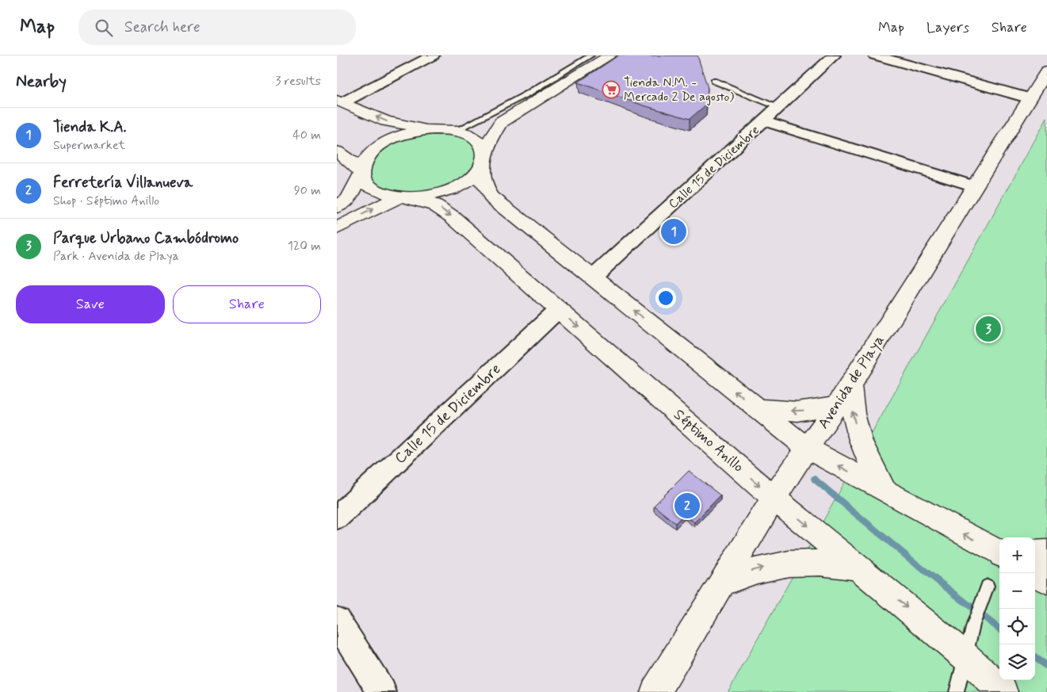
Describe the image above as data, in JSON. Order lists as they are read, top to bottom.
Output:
{
  "streets": {
    "main road": ["Avenida de Playa", "Séptimo Anillo"],
    "street": ["Calle 15 de Diciembre"]
  },
  "crossings": [
    ["Calle 15 de Diciembre", "Séptimo Anillo"],
    ["Avenida de Playa", "Séptimo Anillo"]
  ],
  "places": {
    "supermarket": ["Tienda N.M. - Mercado 2 De agosto)"]
  },
  "page": {
    "header": "Map",
    "search": "Search here",
    "nav": ["Map", "Layers", "Share"],
    "heading": ["Nearby", "3 results"],
    "list": [
      {
        "mark": "1",
        "name": "Tienda K.A.",
        "note": "Supermarket",
        "value": "40 m"
      },
      {
        "mark": "2",
        "name": "Ferretería Villanueva",
        "note": "Shop · Séptimo Anillo",
        "value": "90 m"
      },
      {
        "mark": "3",
        "name": "Parque Urbano Cambódromo",
        "note": "Park · Avenida de Playa",
        "value": "120 m"
      }
    ],
    "pins": ["1", "3", "2"],
    "buttons": ["Save", "Share"],
    "map_buttons": ["+", "−"]
  }
}
